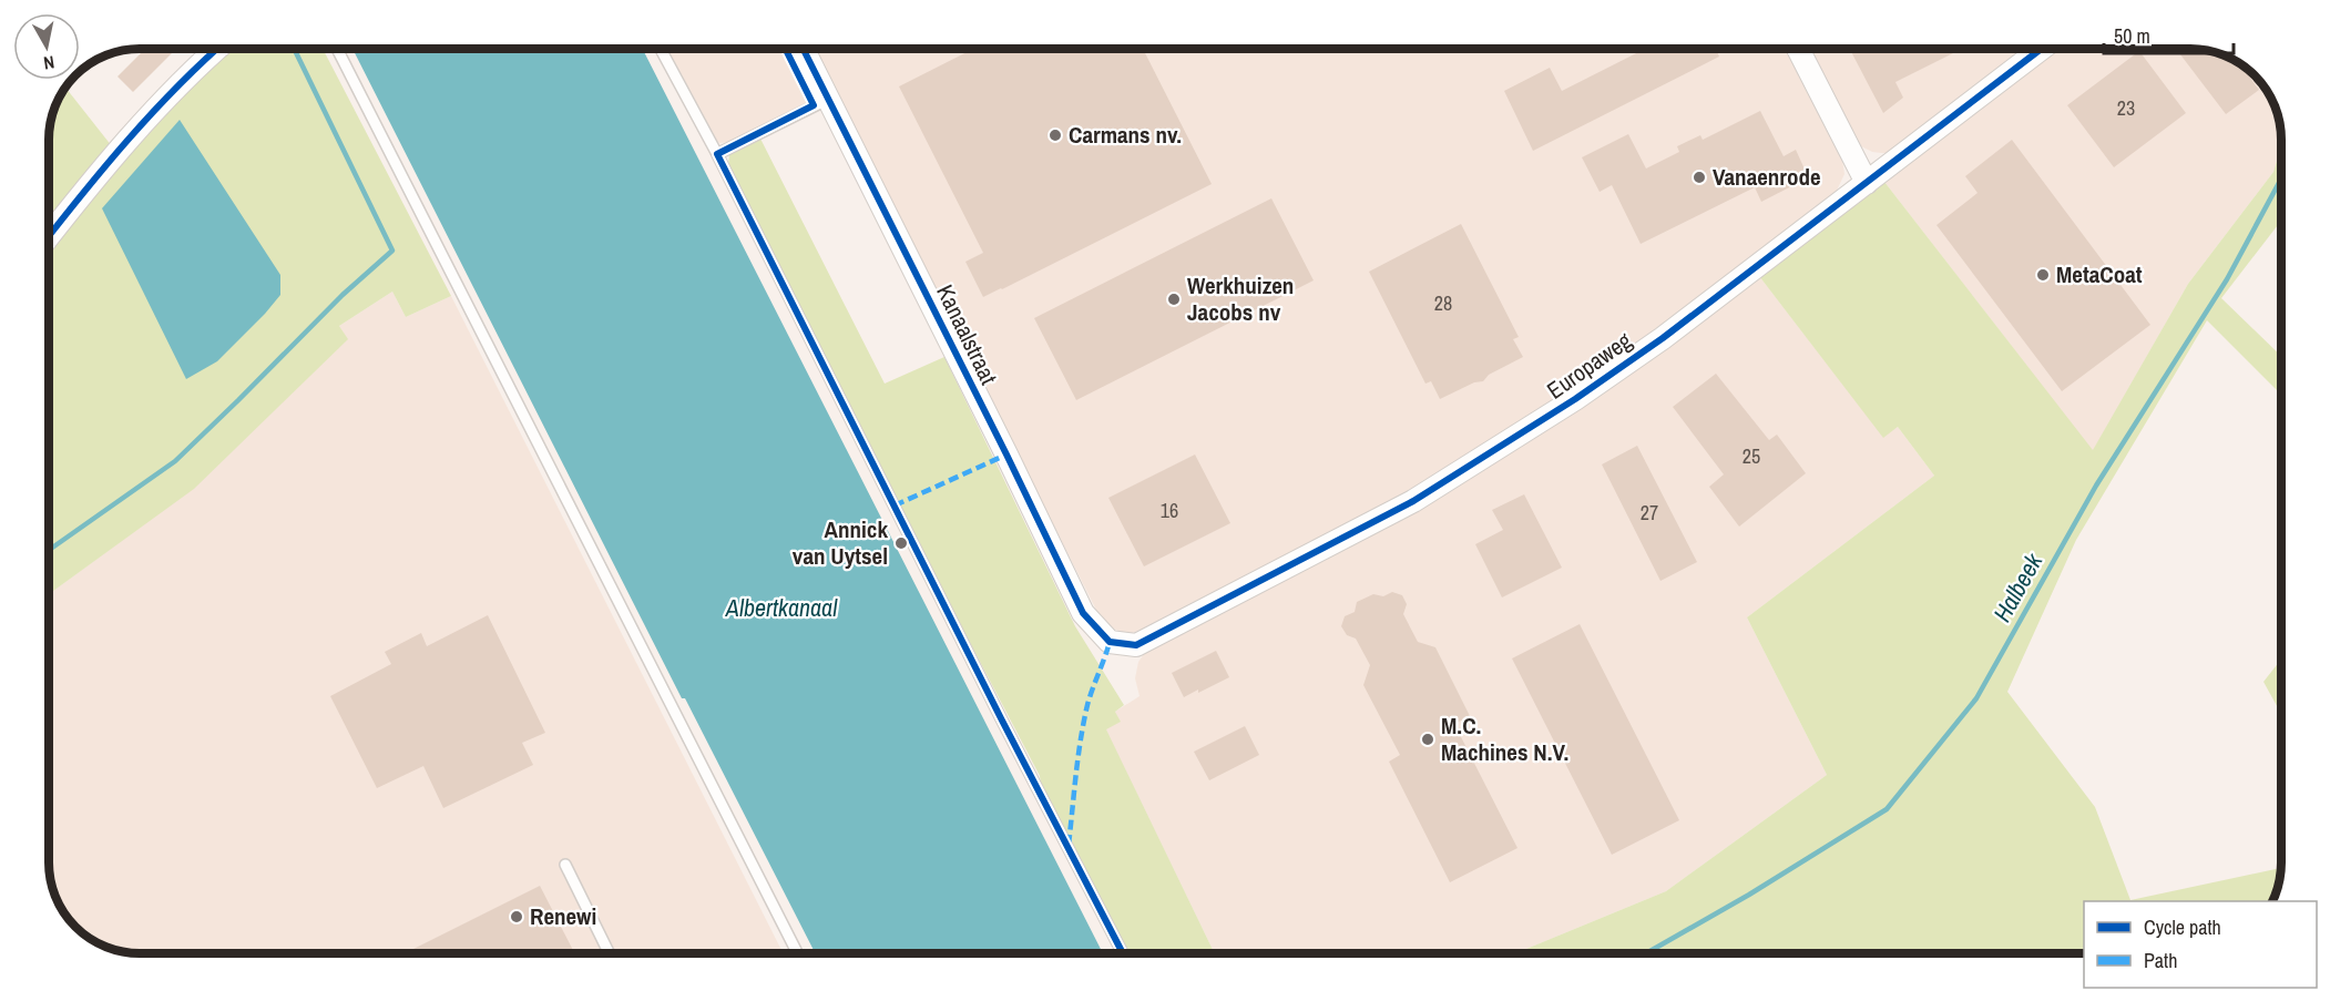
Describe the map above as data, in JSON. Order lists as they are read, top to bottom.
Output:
{
  "streets": {
    "street": ["Kanaalstraat", "Europaweg"]
  },
  "crossings": [
    ["Kanaalstraat", "Europaweg"]
  ],
  "water": ["Halbeek", "Albertkanaal"],
  "places": [
    "Carmans nv.",
    "Vanaenrode",
    "MetaCoat",
    "Werkhuizen Jacobs nv",
    "Annick van Uytsel",
    "M.C. Machines N.V.",
    "Renewi"
  ],
  "house_numbers": [
    "23",
    "28",
    "25",
    "16",
    "27"
  ],
  "legend": ["Cycle path", "Path"],
  "scale_bar": "50 m",
  "north": "bottom"
}
